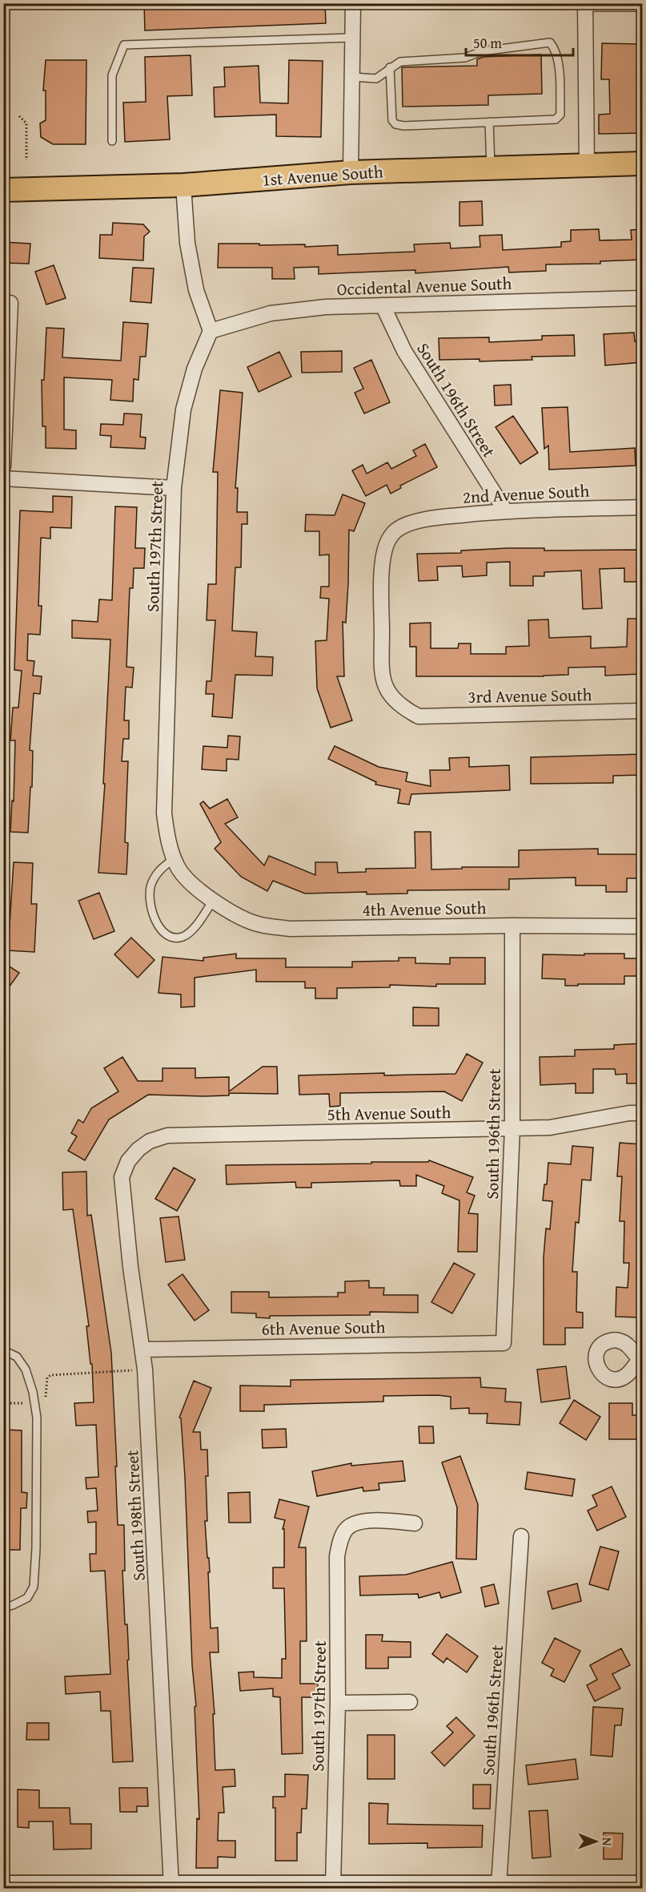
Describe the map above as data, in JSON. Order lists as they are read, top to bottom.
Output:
{
  "streets": {
    "main road": ["1st Avenue South"],
    "street": [
      "Occidental Avenue South",
      "South 196th Street",
      "2nd Avenue South",
      "South 197th Street",
      "3rd Avenue South",
      "4th Avenue South",
      "5th Avenue South",
      "6th Avenue South",
      "South 198th Street"
    ]
  },
  "crossings": [
    ["Occidental Avenue South", "South 196th Street"],
    ["Occidental Avenue South", "South 197th Street"],
    ["South 196th Street", "2nd Avenue South"],
    ["South 196th Street", "4th Avenue South"],
    ["South 196th Street", "5th Avenue South"],
    ["South 196th Street", "6th Avenue South"],
    ["2nd Avenue South", "3rd Avenue South"],
    ["South 197th Street", "4th Avenue South"],
    ["5th Avenue South", "South 198th Street"],
    ["6th Avenue South", "South 198th Street"]
  ],
  "scale_bar": "50 m",
  "north": "right"
}
